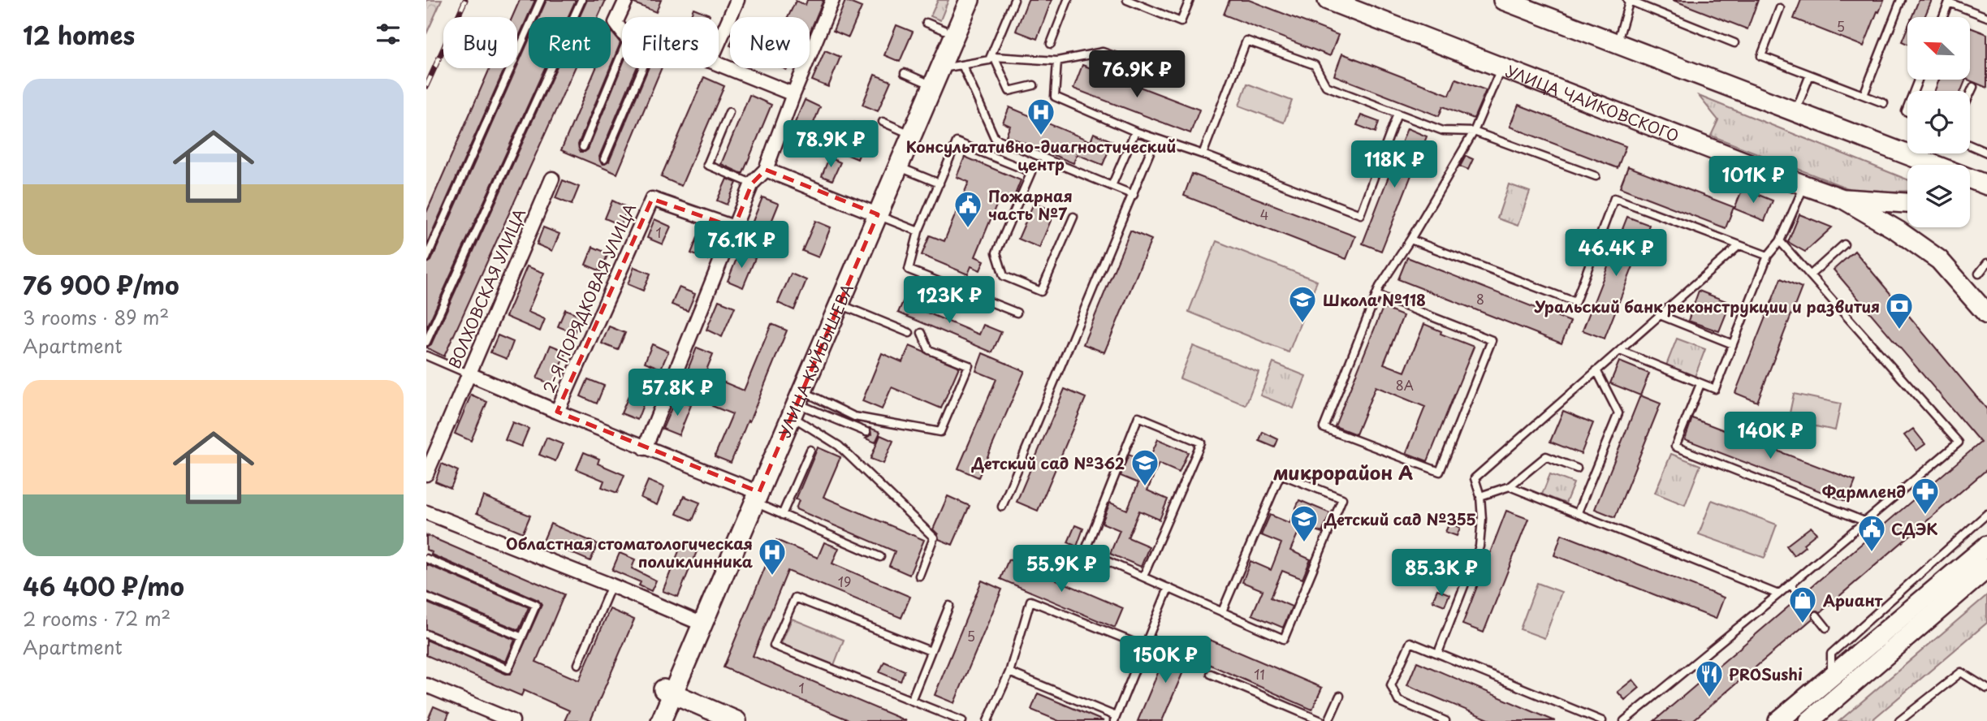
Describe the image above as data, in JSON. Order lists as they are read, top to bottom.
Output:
{
  "streets": {
    "main road": ["УЛИЦА ЧАЙКОВСКОГО", "УЛИЦА КУЙБЫШЕВА"],
    "street": ["ВОЛХОВСКАЯ УЛИЦА", "2-Я ПОРЯДКОВАЯ УЛИЦА"]
  },
  "districts": ["микрорайон А"],
  "places": {
    "hospital": ["Консультативно-диагностический центр", "Областная стоматологическая поликлинника"],
    "public building": ["Пожарная часть №7", "СДЭК"],
    "school or university": ["Школа №118", "Детский сад №362", "Детский сад №355"],
    "bank": ["Уральский банк реконструкции и развития"],
    "pharmacy": ["Фармленд"],
    "shop": ["Ариант"],
    "restaurant": ["PROSushi"]
  },
  "house_numbers": [
    "5",
    "4",
    "1",
    "8",
    "8А",
    "19",
    "5",
    "11",
    "1"
  ],
  "north": "top left",
  "page": {
    "heading": "12 homes",
    "chip": [
      "Buy",
      "Rent",
      "Filters",
      "New"
    ],
    "price": [
      "76.9K ₽",
      "78.9K ₽",
      "118K ₽",
      "101K ₽",
      "76.1K ₽",
      "46.4K ₽",
      "123K ₽",
      "57.8K ₽",
      "140K ₽",
      "55.9K ₽",
      "85.3K ₽",
      "150K ₽"
    ],
    "list": [
      {
        "name": "76 900 ₽/mo",
        "note": "3 rooms · 89 m² · Apartment"
      },
      {
        "name": "46 400 ₽/mo",
        "note": "2 rooms · 72 m² · Apartment"
      }
    ]
  }
}
